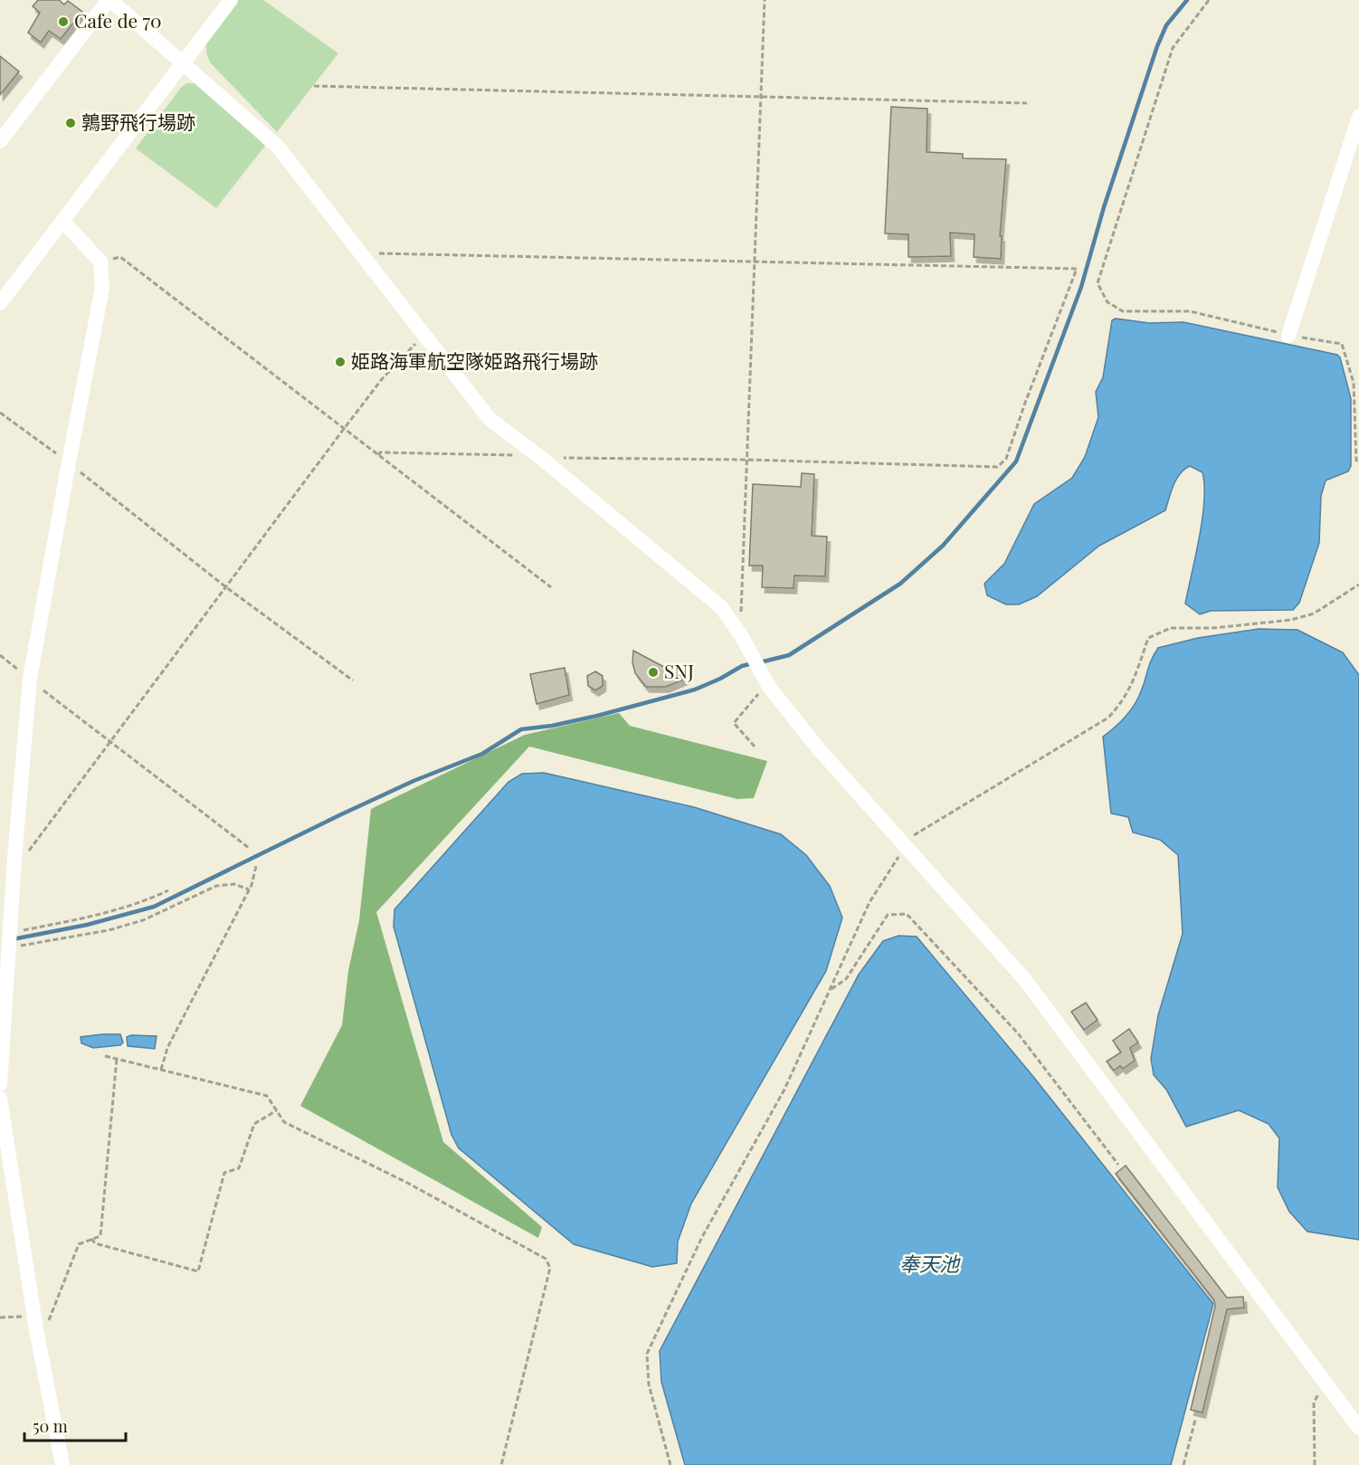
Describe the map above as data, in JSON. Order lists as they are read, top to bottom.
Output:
{
  "water": ["奉天池"],
  "places": [
    "Cafe de 70",
    "鶉野飛行場跡",
    "姫路海軍航空隊姫路飛行場跡",
    "SNJ"
  ],
  "scale_bar": "50 m"
}
